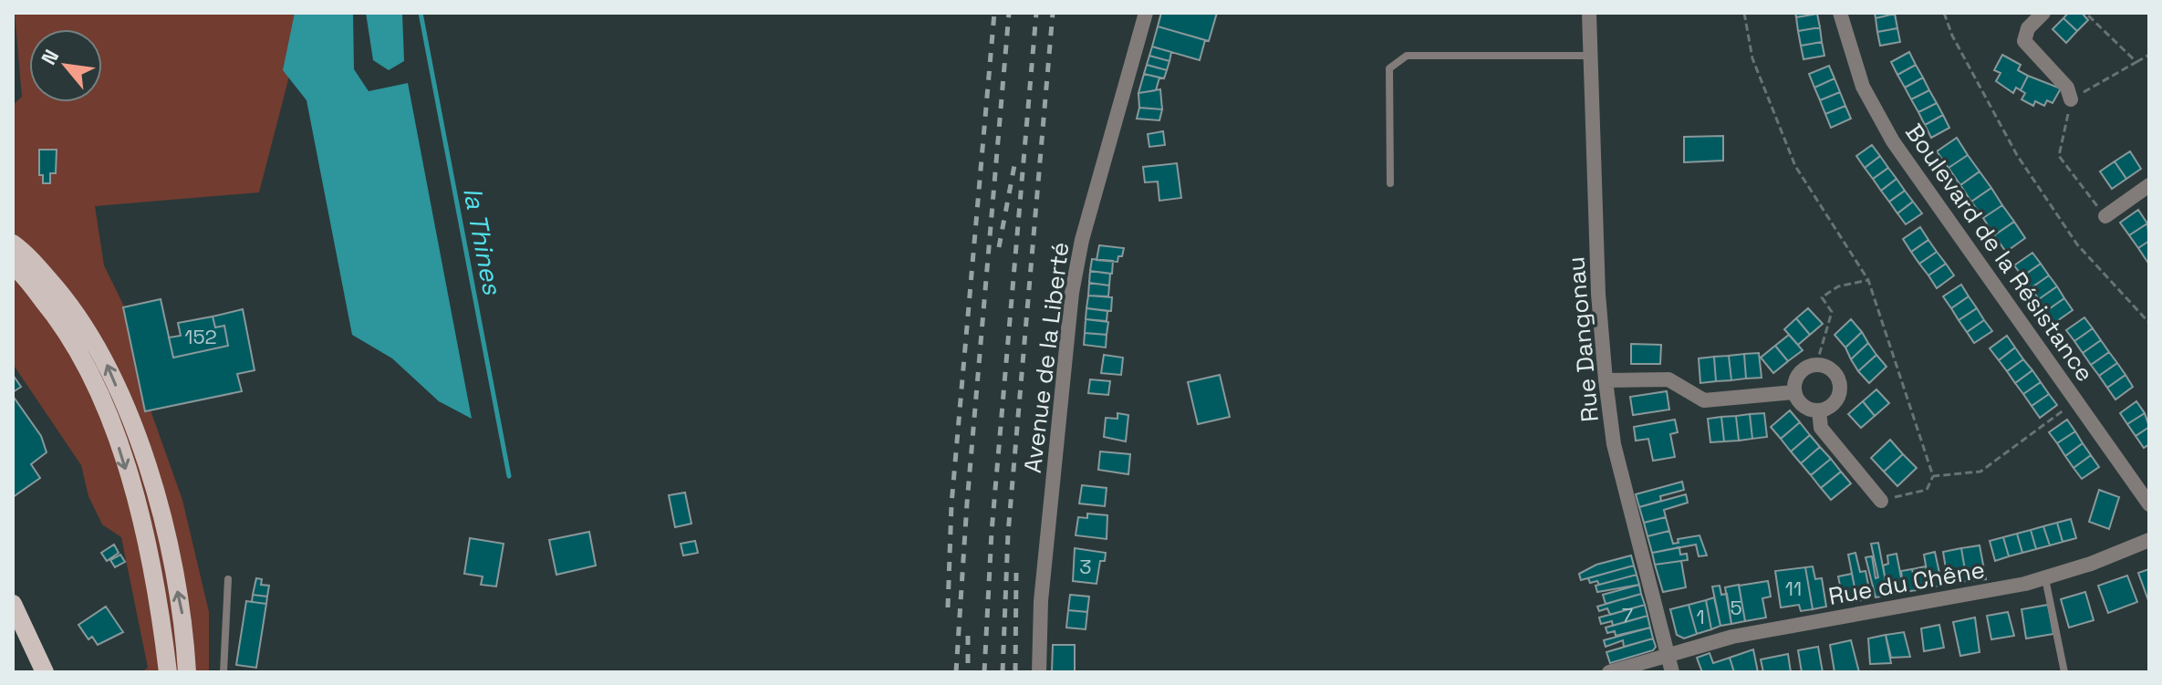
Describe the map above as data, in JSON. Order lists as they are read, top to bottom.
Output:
{
  "streets": {
    "street": [
      "Boulevard de la Résistance",
      "Rue Dangonau",
      "Avenue de la Liberté",
      "Rue du Chêne"
    ]
  },
  "crossings": [
    ["Rue Dangonau", "Rue du Chêne"]
  ],
  "water": ["la Thines"],
  "house_numbers": [
    "152",
    "3",
    "11",
    "5",
    "7",
    "1"
  ],
  "north": "top left"
}
